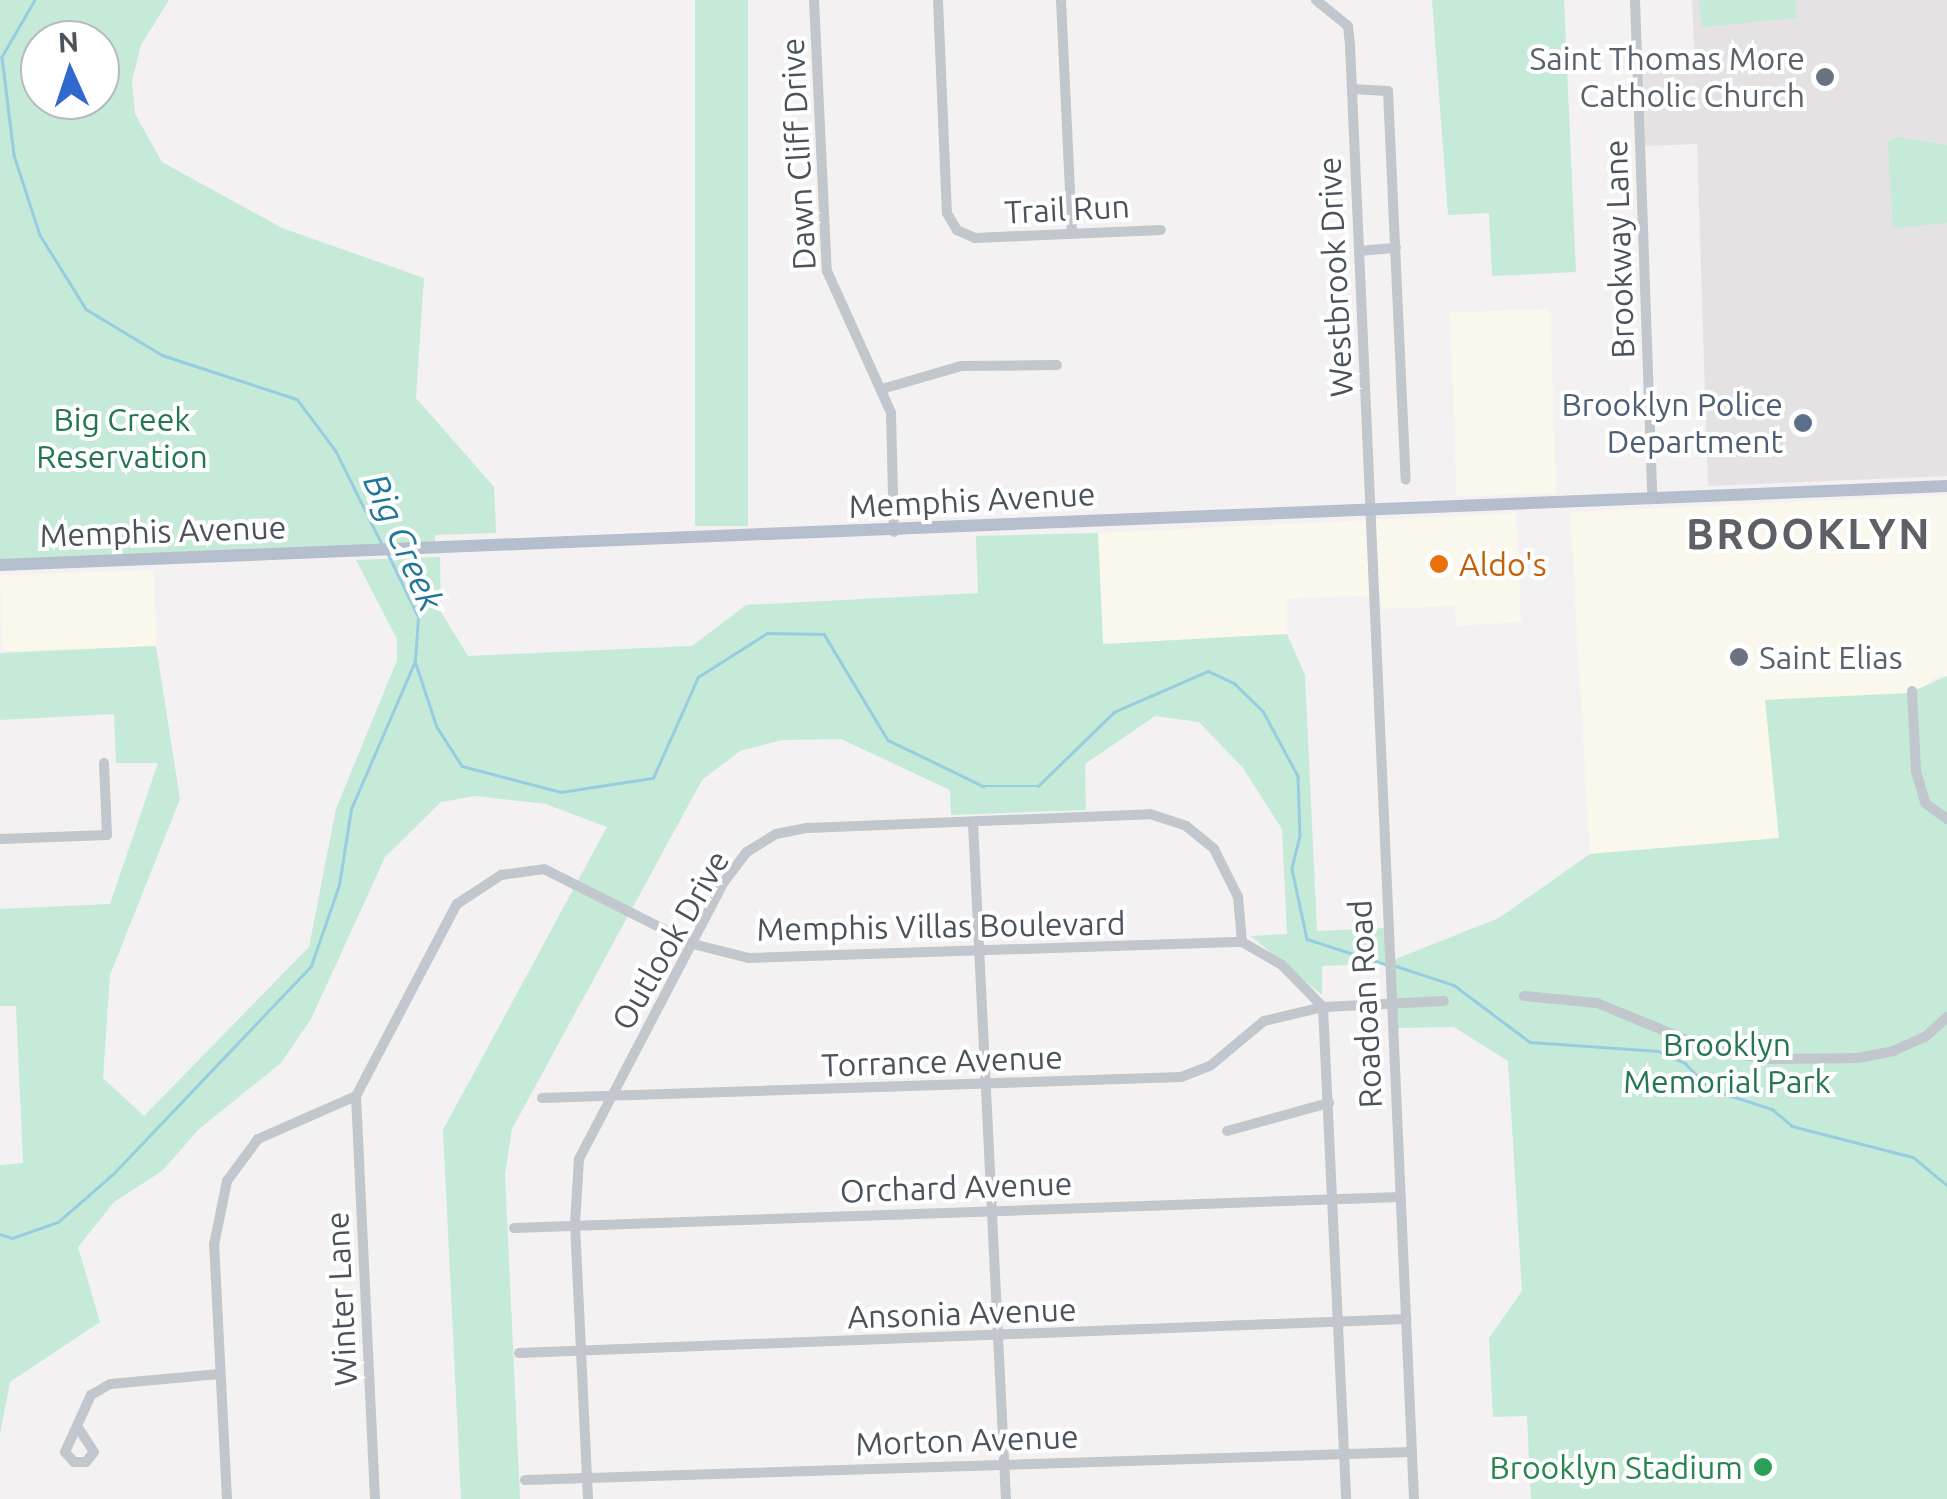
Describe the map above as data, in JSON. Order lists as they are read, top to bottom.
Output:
{
  "streets": {
    "main road": ["Memphis Avenue"],
    "street": [
      "Dawn Cliff Drive",
      "Trail Run",
      "Brookway Lane",
      "Westbrook Drive",
      "Memphis Villas Boulevard",
      "Outlook Drive",
      "Roadoan Road",
      "Torrance Avenue",
      "Orchard Avenue",
      "Winter Lane",
      "Ansonia Avenue",
      "Morton Avenue"
    ]
  },
  "crossings": [
    ["Dawn Cliff Drive", "Memphis Avenue"],
    ["Brookway Lane", "Memphis Avenue"],
    ["Westbrook Drive", "Memphis Avenue"],
    ["Westbrook Drive", "Roadoan Road"],
    ["Memphis Avenue", "Roadoan Road"],
    ["Memphis Villas Boulevard", "Outlook Drive"],
    ["Memphis Villas Boulevard", "Winter Lane"],
    ["Outlook Drive", "Torrance Avenue"],
    ["Outlook Drive", "Orchard Avenue"],
    ["Outlook Drive", "Ansonia Avenue"],
    ["Outlook Drive", "Morton Avenue"],
    ["Roadoan Road", "Orchard Avenue"],
    ["Roadoan Road", "Ansonia Avenue"],
    ["Roadoan Road", "Morton Avenue"]
  ],
  "districts": ["BROOKLYN"],
  "water": ["Big Creek"],
  "parks": ["Big Creek Reservation", "Brooklyn Memorial Park"],
  "places": [
    "Saint Thomas More Catholic Church",
    "Brooklyn Police Department",
    "Aldo's",
    "Saint Elias",
    "Brooklyn Stadium"
  ],
  "north": "top"
}
